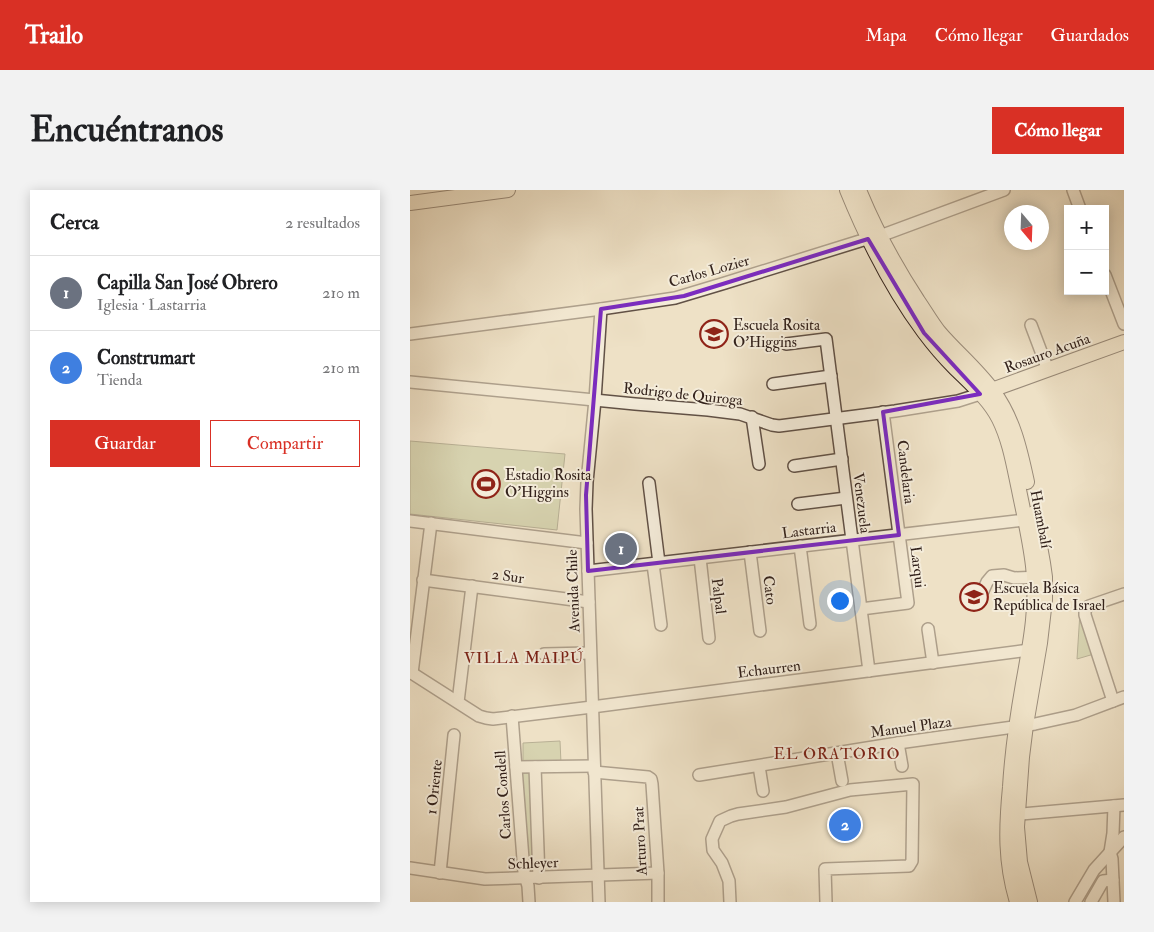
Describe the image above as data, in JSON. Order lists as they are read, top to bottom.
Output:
{
  "streets": {
    "main road": ["Rosauro Acuña", "Huambalí"],
    "street": [
      "Carlos Lozier",
      "Rodrigo de Quiroga",
      "Candelaria",
      "Venezuela",
      "Lastarria",
      "Larqui",
      "2 Sur",
      "Cato",
      "Avenida Chile",
      "Palpal",
      "Echaurren",
      "Manuel Plaza",
      "1 Oriente",
      "Carlos Condell",
      "Arturo Prat",
      "Schleyer"
    ]
  },
  "crossings": [
    ["Carlos Lozier", "Huambalí"],
    ["Carlos Lozier", "Avenida Chile"],
    ["Rosauro Acuña", "Rodrigo de Quiroga"],
    ["Rosauro Acuña", "Huambalí"],
    ["Rodrigo de Quiroga", "Candelaria"],
    ["Rodrigo de Quiroga", "Venezuela"],
    ["Rodrigo de Quiroga", "Huambalí"],
    ["Rodrigo de Quiroga", "Avenida Chile"],
    ["Candelaria", "Lastarria"],
    ["Candelaria", "Larqui"],
    ["Venezuela", "Lastarria"],
    ["Venezuela", "Larqui"],
    ["Venezuela", "Echaurren"],
    ["Huambalí", "Lastarria"],
    ["Huambalí", "Echaurren"],
    ["Huambalí", "Manuel Plaza"],
    ["Lastarria", "Larqui"],
    ["Lastarria", "Cato"],
    ["Lastarria", "Avenida Chile"],
    ["Lastarria", "Palpal"],
    ["2 Sur", "Avenida Chile"],
    ["Avenida Chile", "Echaurren"],
    ["Avenida Chile", "Arturo Prat"],
    ["Avenida Chile", "Schleyer"],
    ["Echaurren", "Carlos Condell"],
    ["1 Oriente", "Schleyer"],
    ["Carlos Condell", "Schleyer"],
    ["Arturo Prat", "Schleyer"]
  ],
  "districts": ["VILLA MAIPÚ", "EL ORATORIO"],
  "places": {
    "school or university": ["Escuela Rosita O'Higgins", "Escuela Básica República de Israel"],
    "sports": ["Estadio Rosita O'Higgins"]
  },
  "north": "bottom",
  "page": {
    "header": "Trailo",
    "nav": ["Mapa", "Cómo llegar", "Guardados"],
    "buttons": [
      "Cómo llegar",
      ["Guardar", "Compartir"]
    ],
    "title": "Encuéntranos",
    "heading": ["Cerca", "2 resultados"],
    "map_buttons": ["+", "−"],
    "list": [
      {
        "mark": "1",
        "name": "Capilla San José Obrero",
        "note": "Iglesia · Lastarria",
        "value": "210 m"
      },
      {
        "mark": "2",
        "name": "Construmart",
        "note": "Tienda",
        "value": "210 m"
      }
    ],
    "pins": ["1", "2"]
  }
}
